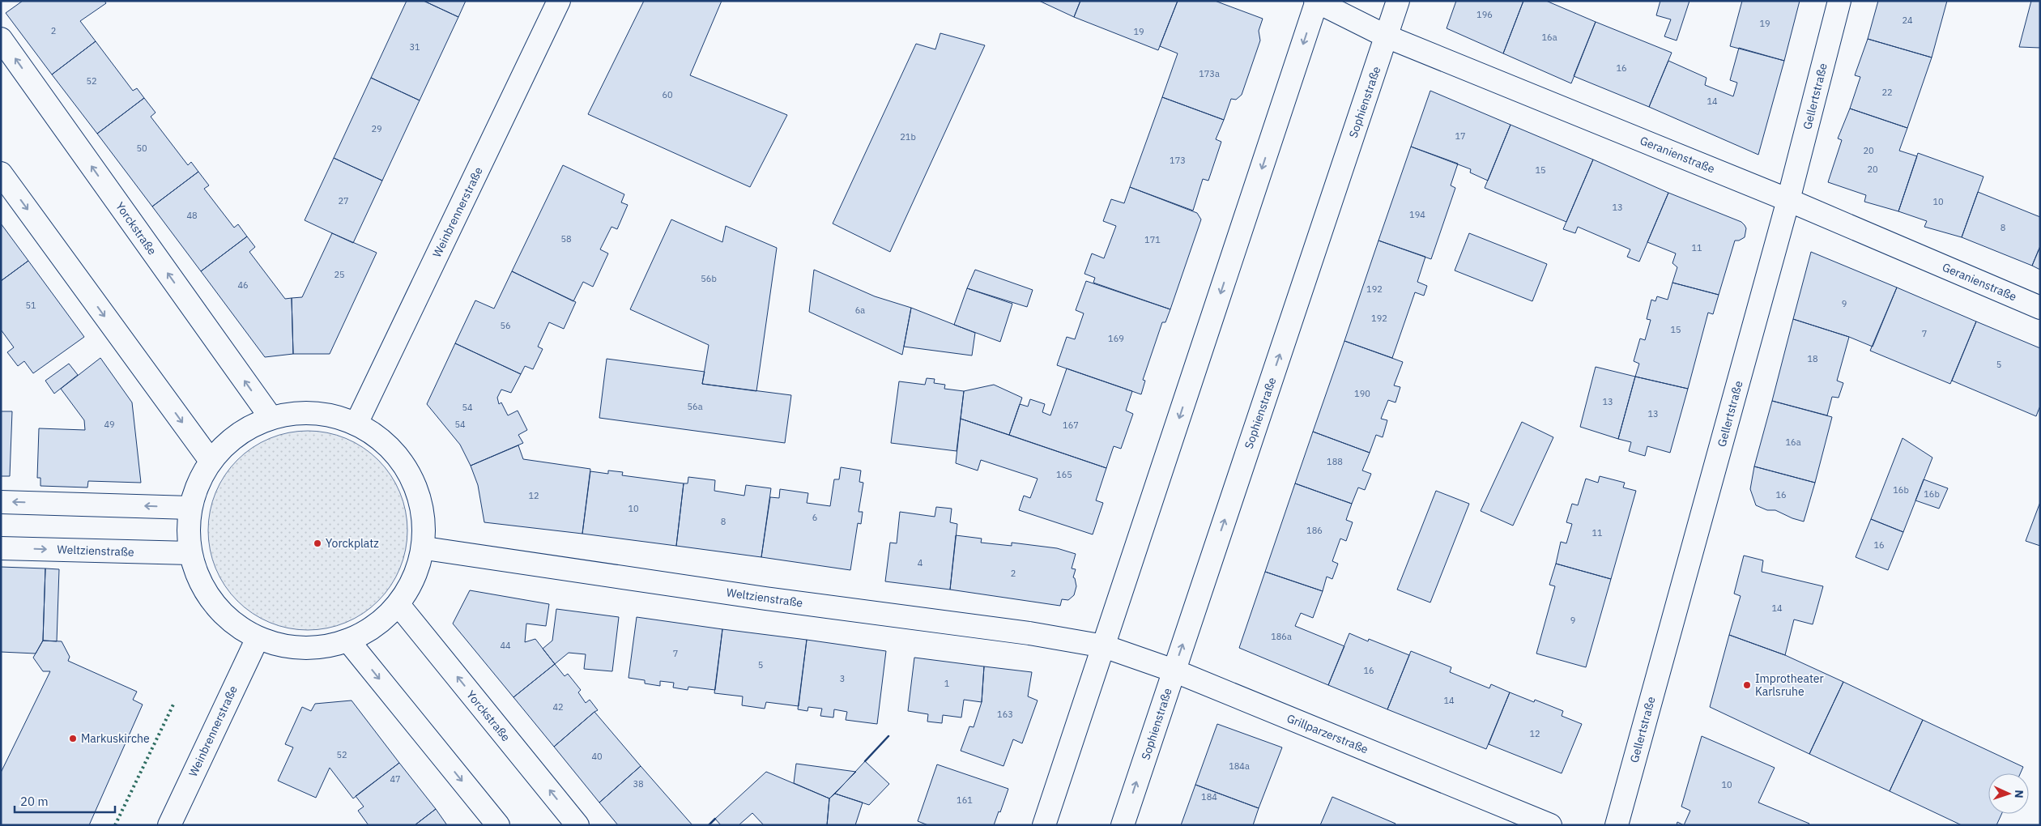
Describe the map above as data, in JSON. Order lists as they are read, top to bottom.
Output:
{
  "streets": {
    "street": [
      "Gellertstraße",
      "Sophienstraße",
      "Geranienstraße",
      "Weinbrennerstraße",
      "Yorckstraße",
      "Weltzienstraße",
      "Grillparzerstraße"
    ]
  },
  "crossings": [
    ["Gellertstraße", "Geranienstraße"],
    ["Sophienstraße", "Geranienstraße"],
    ["Sophienstraße", "Grillparzerstraße"],
    ["Weltzienstraße", "Grillparzerstraße"]
  ],
  "places": ["Yorckplatz", "Improtheater Karlsruhe", "Markuskirche"],
  "house_numbers": [
    "196",
    "24",
    "19",
    "2",
    "19",
    "16a",
    "31",
    "16",
    "173a",
    "52",
    "22",
    "60",
    "14",
    "29",
    "17",
    "21b",
    "50",
    "20",
    "173",
    "20",
    "15",
    "27",
    "10",
    "13",
    "194",
    "48",
    "8",
    "58",
    "171",
    "11",
    "25",
    "56b",
    "46",
    "192",
    "9",
    "51",
    "6a",
    "192",
    "56",
    "15",
    "7",
    "169",
    "18",
    "5",
    "190",
    "13",
    "56a",
    "54",
    "13",
    "49",
    "54",
    "167",
    "16a",
    "188",
    "165",
    "16b",
    "16b",
    "16",
    "12",
    "10",
    "6",
    "8",
    "186",
    "11",
    "16",
    "4",
    "2",
    "14",
    "9",
    "186a",
    "44",
    "7",
    "5",
    "16",
    "3",
    "1",
    "14",
    "42",
    "163",
    "12",
    "52",
    "40",
    "184a",
    "47",
    "38",
    "10",
    "184",
    "161"
  ],
  "scale_bar": "20 m",
  "north": "right"
}
